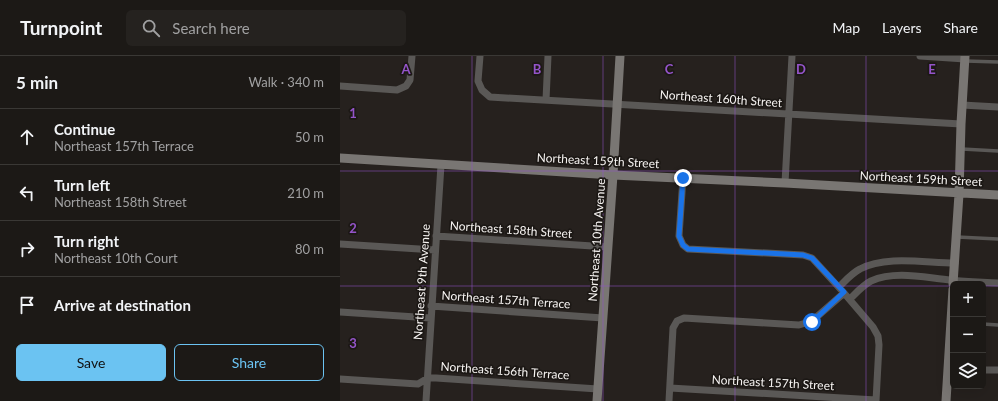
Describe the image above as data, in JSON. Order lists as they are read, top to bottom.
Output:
{
  "streets": {
    "street": [
      "Northeast 160th Street",
      "Northeast 159th Street",
      "Northeast 158th Street",
      "Northeast 10th Avenue",
      "Northeast 9th Avenue",
      "Northeast 157th Terrace",
      "Northeast 156th Terrace",
      "Northeast 157th Street"
    ]
  },
  "crossings": [
    ["Northeast 160th Street", "Northeast 10th Avenue"],
    ["Northeast 159th Street", "Northeast 10th Avenue"],
    ["Northeast 159th Street", "Northeast 9th Avenue"],
    ["Northeast 158th Street", "Northeast 10th Avenue"],
    ["Northeast 158th Street", "Northeast 9th Avenue"],
    ["Northeast 10th Avenue", "Northeast 157th Terrace"],
    ["Northeast 10th Avenue", "Northeast 156th Terrace"],
    ["Northeast 9th Avenue", "Northeast 157th Terrace"],
    ["Northeast 9th Avenue", "Northeast 156th Terrace"]
  ],
  "page": {
    "header": "Turnpoint",
    "search": "Search here",
    "nav": ["Map", "Layers", "Share"],
    "heading": ["5 min", "Walk · 340 m"],
    "list": [
      ["Continue", "Northeast 157th Terrace", "50 m"],
      ["Turn left", "Northeast 158th Street", "210 m"],
      ["Turn right", "Northeast 10th Court", "80 m"],
      "Arrive at destination"
    ],
    "map_buttons": ["+", "−"],
    "buttons": ["Save", "Share"]
  },
  "grid": {
    "columns": [
      "A",
      "B",
      "C",
      "D",
      "E"
    ],
    "rows": ["1", "2", "3"]
  }
}
